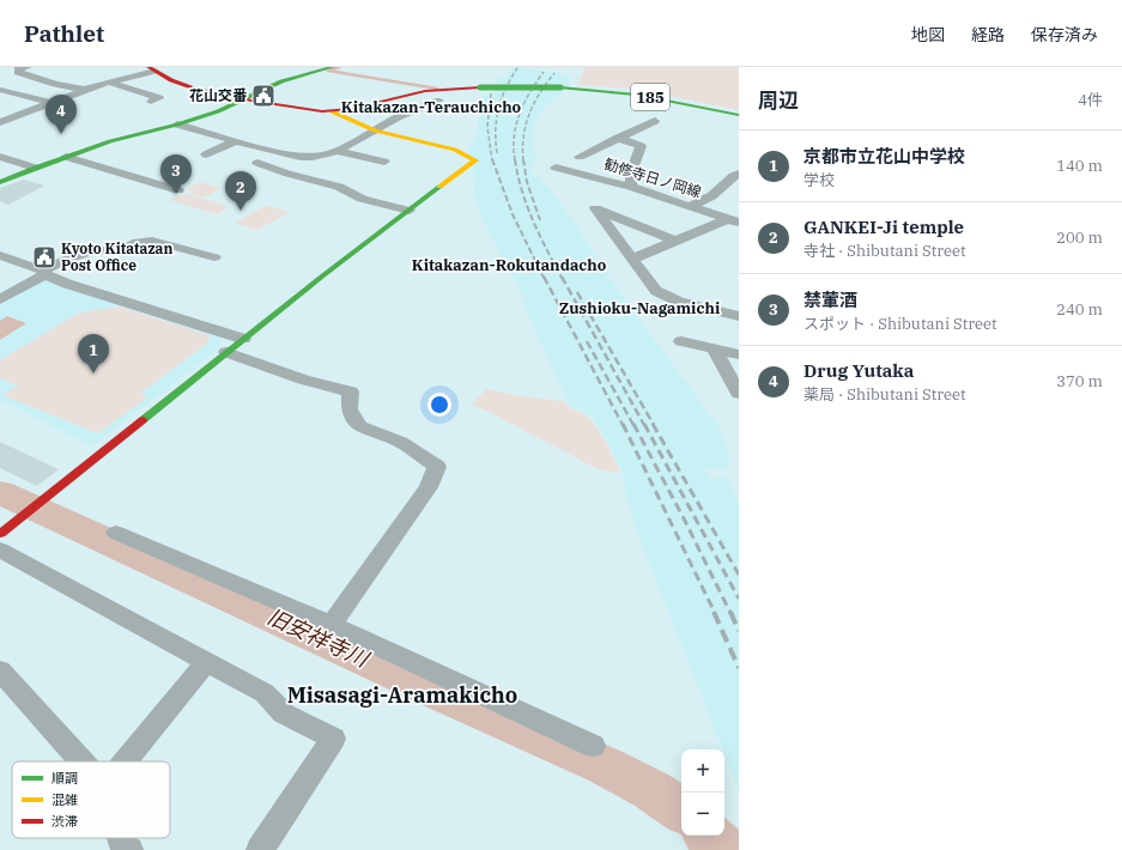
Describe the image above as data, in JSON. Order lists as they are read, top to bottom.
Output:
{
  "streets": {
    "main road": ["185"],
    "street": ["勧修寺日ノ岡線"]
  },
  "districts": [
    "Kitakazan-Terauchicho",
    "Kitakazan-Rokutandacho",
    "Zushioku-Nagamichi",
    "Misasagi-Aramakicho"
  ],
  "water": ["旧安祥寺川"],
  "places": {
    "public building": ["花山交番", "Kyoto Kitatazan Post Office"]
  },
  "legend": ["順調", "混雑", "渋滞"],
  "page": {
    "header": "Pathlet",
    "nav": ["地図", "経路", "保存済み"],
    "heading": ["周辺", "4件"],
    "pins": [
      "4",
      "3",
      "2",
      "1"
    ],
    "list": [
      {
        "mark": "1",
        "name": "京都市立花山中学校",
        "note": "学校",
        "value": "140 m"
      },
      {
        "mark": "2",
        "name": "GANKEI-Ji temple",
        "note": "寺社 · Shibutani Street",
        "value": "200 m"
      },
      {
        "mark": "3",
        "name": "禁葷酒",
        "note": "スポット · Shibutani Street",
        "value": "240 m"
      },
      {
        "mark": "4",
        "name": "Drug Yutaka",
        "note": "薬局 · Shibutani Street",
        "value": "370 m"
      }
    ],
    "map_buttons": ["+", "−"]
  }
}
